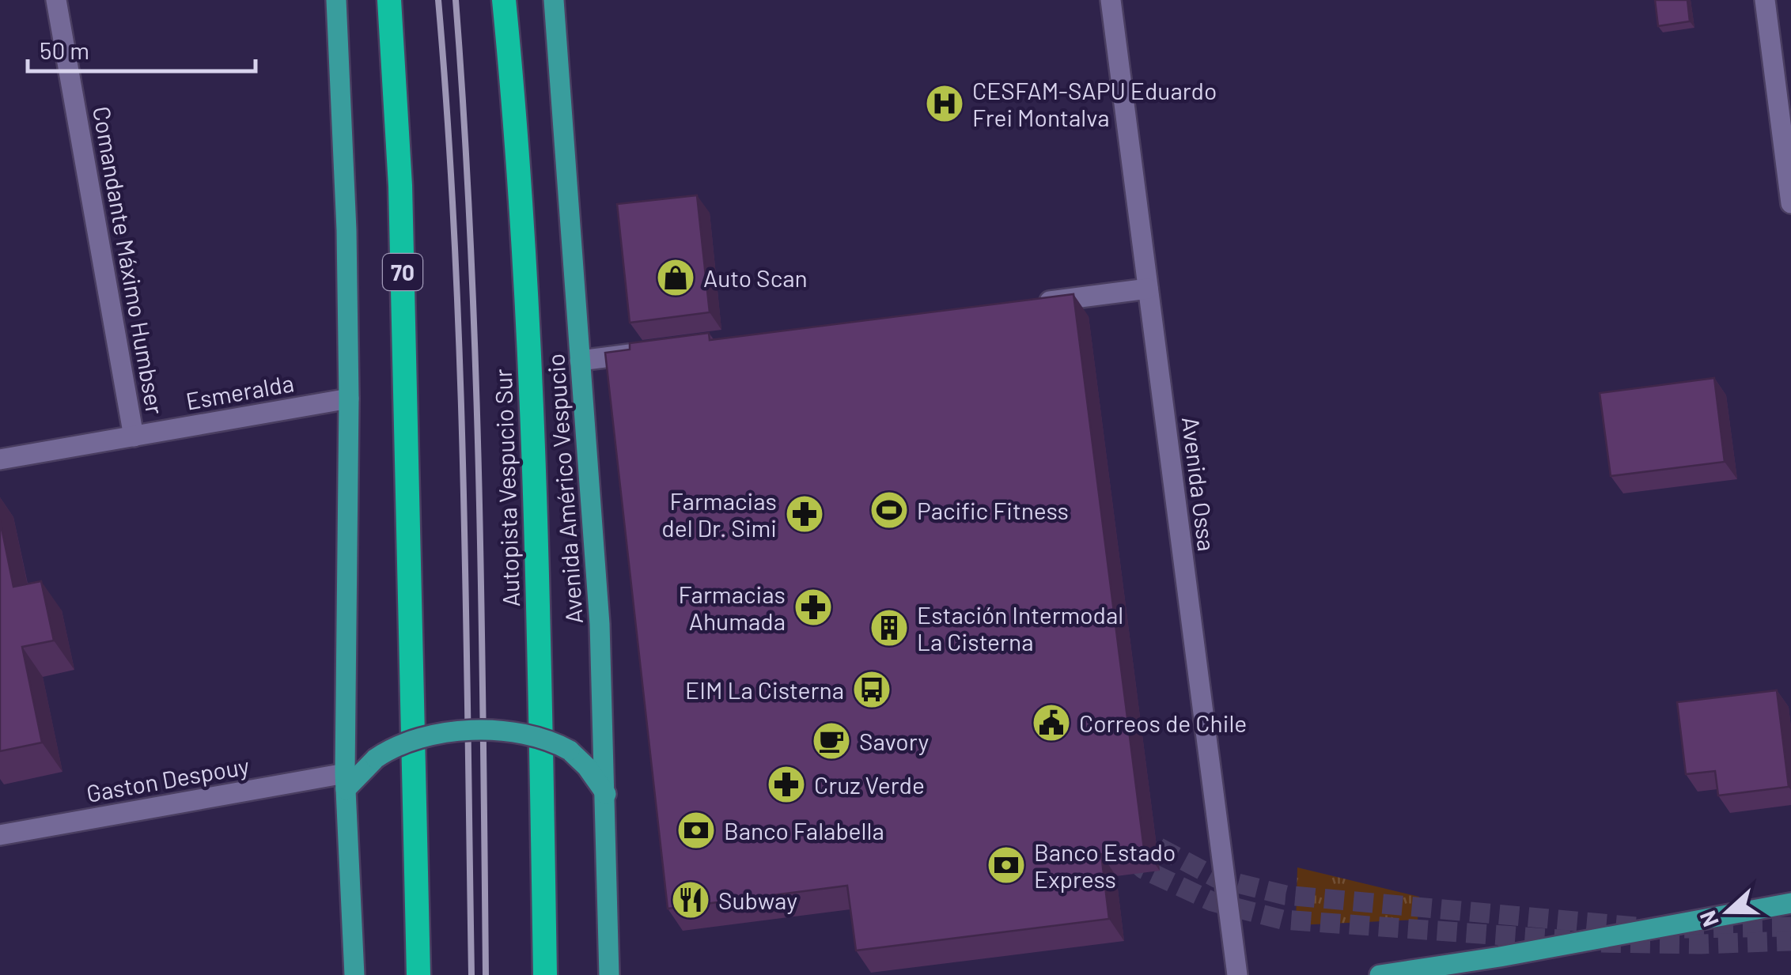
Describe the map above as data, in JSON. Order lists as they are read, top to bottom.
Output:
{
  "streets": {
    "highway": ["70", "Autopista Vespucio Sur"],
    "main road": ["Avenida Américo Vespucio"],
    "street": [
      "Comandante Máximo Humbser",
      "Esmeralda",
      "Avenida Ossa",
      "Gaston Despouy"
    ]
  },
  "crossings": [
    ["Comandante Máximo Humbser", "Esmeralda"]
  ],
  "places": {
    "hospital": ["CESFAM-SAPU Eduardo Frei Montalva"],
    "shop": ["Auto Scan"],
    "sports": ["Pacific Fitness"],
    "pharmacy": ["Farmacias del Dr. Simi", "Farmacias Ahumada", "Cruz Verde"],
    "building": ["Estación Intermodal La Cisterna"],
    "bus stop": ["EIM La Cisterna"],
    "public building": ["Correos de Chile"],
    "cafe": ["Savory"],
    "bank": ["Banco Falabella", "Banco Estado Express"],
    "restaurant": ["Subway"]
  },
  "scale_bar": "50 m",
  "north": "left"
}
